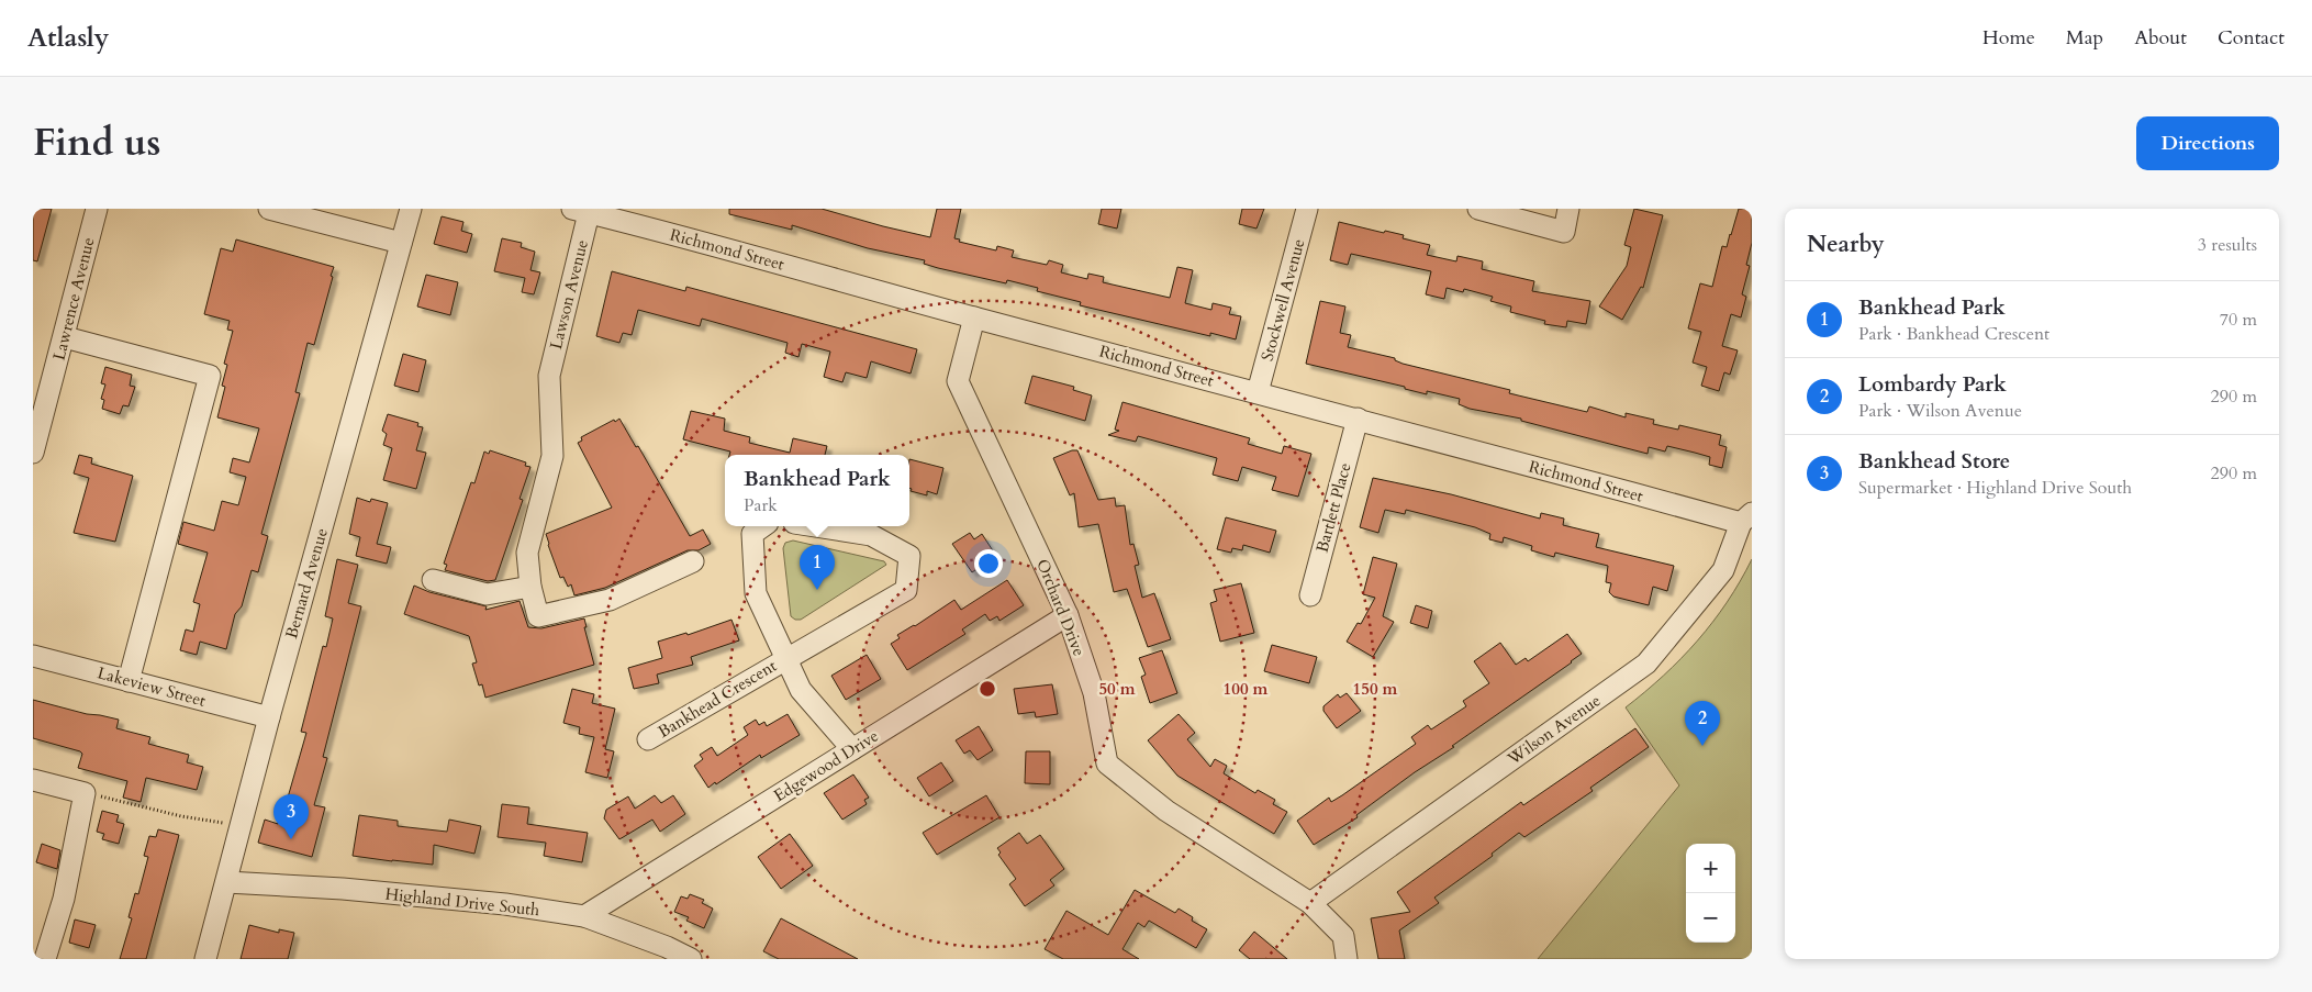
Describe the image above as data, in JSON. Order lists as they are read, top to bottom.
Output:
{
  "streets": {
    "street": [
      "Richmond Street",
      "Lawson Avenue",
      "Lawrence Avenue",
      "Stockwell Avenue",
      "Bartlett Place",
      "Bernard Avenue",
      "Orchard Drive",
      "Lakeview Street",
      "Bankhead Crescent",
      "Wilson Avenue",
      "Edgewood Drive",
      "Highland Drive South"
    ]
  },
  "crossings": [
    ["Richmond Street", "Lawson Avenue"],
    ["Richmond Street", "Stockwell Avenue"],
    ["Richmond Street", "Bartlett Place"],
    ["Richmond Street", "Orchard Drive"],
    ["Richmond Street", "Wilson Avenue"],
    ["Bernard Avenue", "Lakeview Street"],
    ["Bernard Avenue", "Highland Drive South"],
    ["Orchard Drive", "Wilson Avenue"],
    ["Orchard Drive", "Edgewood Drive"],
    ["Bankhead Crescent", "Edgewood Drive"],
    ["Edgewood Drive", "Highland Drive South"]
  ],
  "page": {
    "header": "Atlasly",
    "nav": [
      "Home",
      "Map",
      "About",
      "Contact"
    ],
    "title": "Find us",
    "buttons": "Directions",
    "heading": ["Nearby", "3 results"],
    "list": [
      {
        "mark": "1",
        "name": "Bankhead Park",
        "note": "Park · Bankhead Crescent",
        "value": "70 m"
      },
      {
        "mark": "2",
        "name": "Lombardy Park",
        "note": "Park · Wilson Avenue",
        "value": "290 m"
      },
      {
        "mark": "3",
        "name": "Bankhead Store",
        "note": "Supermarket · Highland Drive South",
        "value": "290 m"
      }
    ],
    "popup": ["Bankhead Park", "Park"],
    "pins": ["1", "2", "3"],
    "map_buttons": ["+", "−"]
  },
  "rings": ["50 m", "100 m", "150 m"]
}
